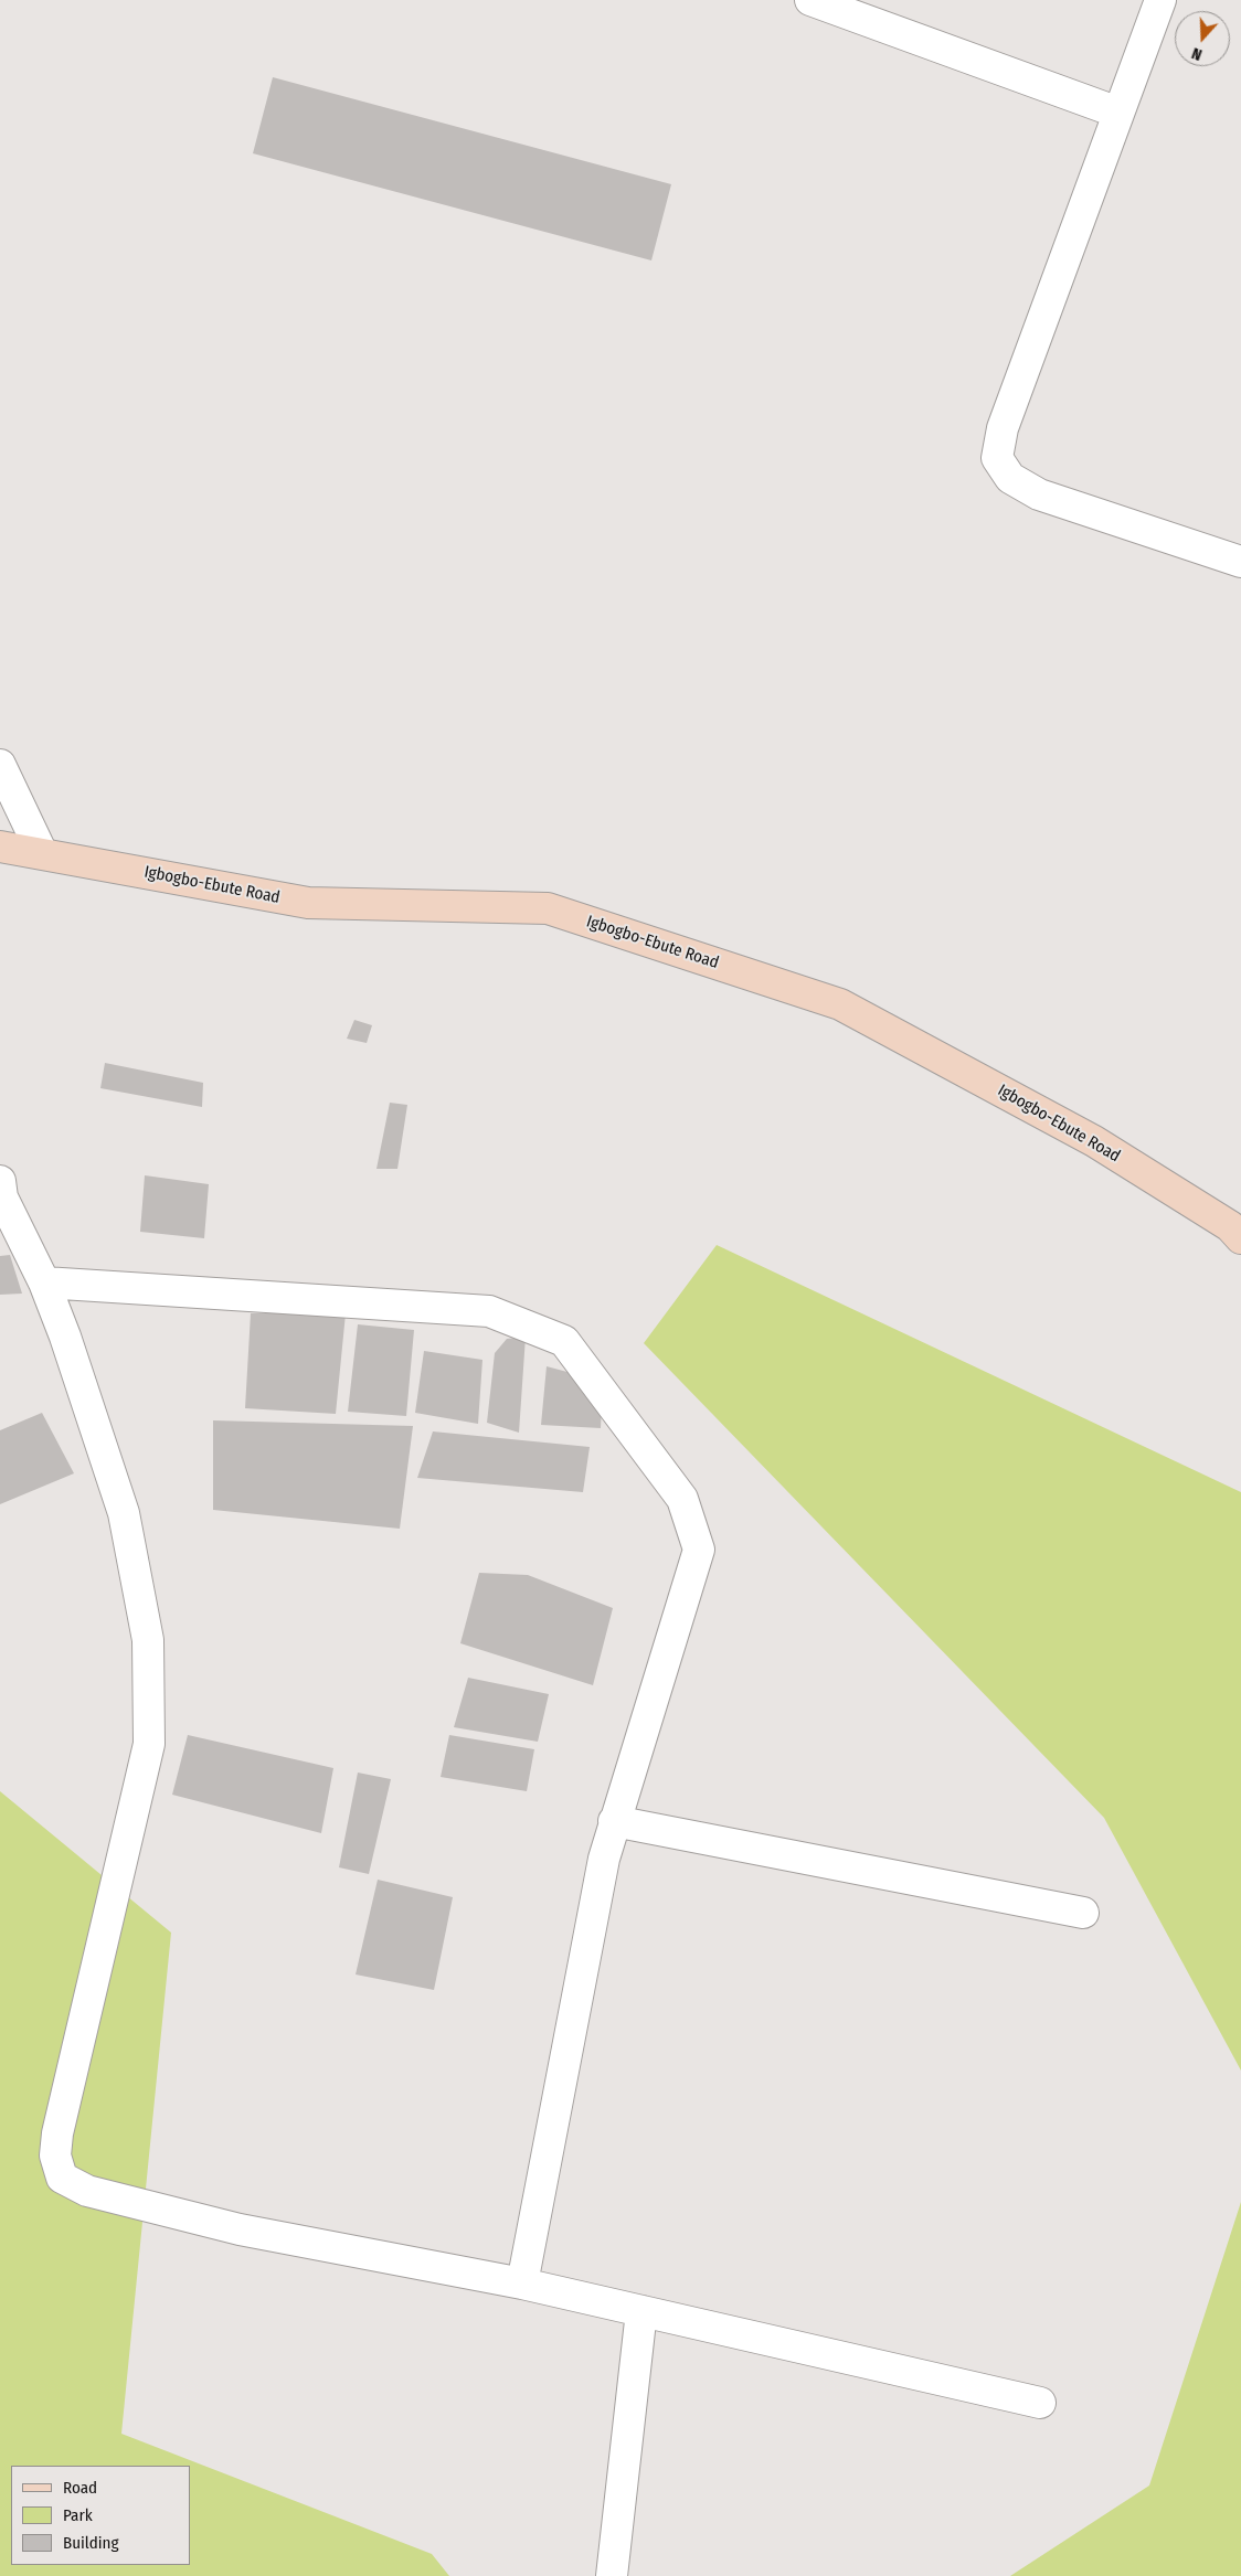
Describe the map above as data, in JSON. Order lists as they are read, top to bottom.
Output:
{
  "streets": {
    "main road": ["Igbogbo-Ebute Road"]
  },
  "legend": ["Road", "Park", "Building"],
  "north": "bottom"
}
